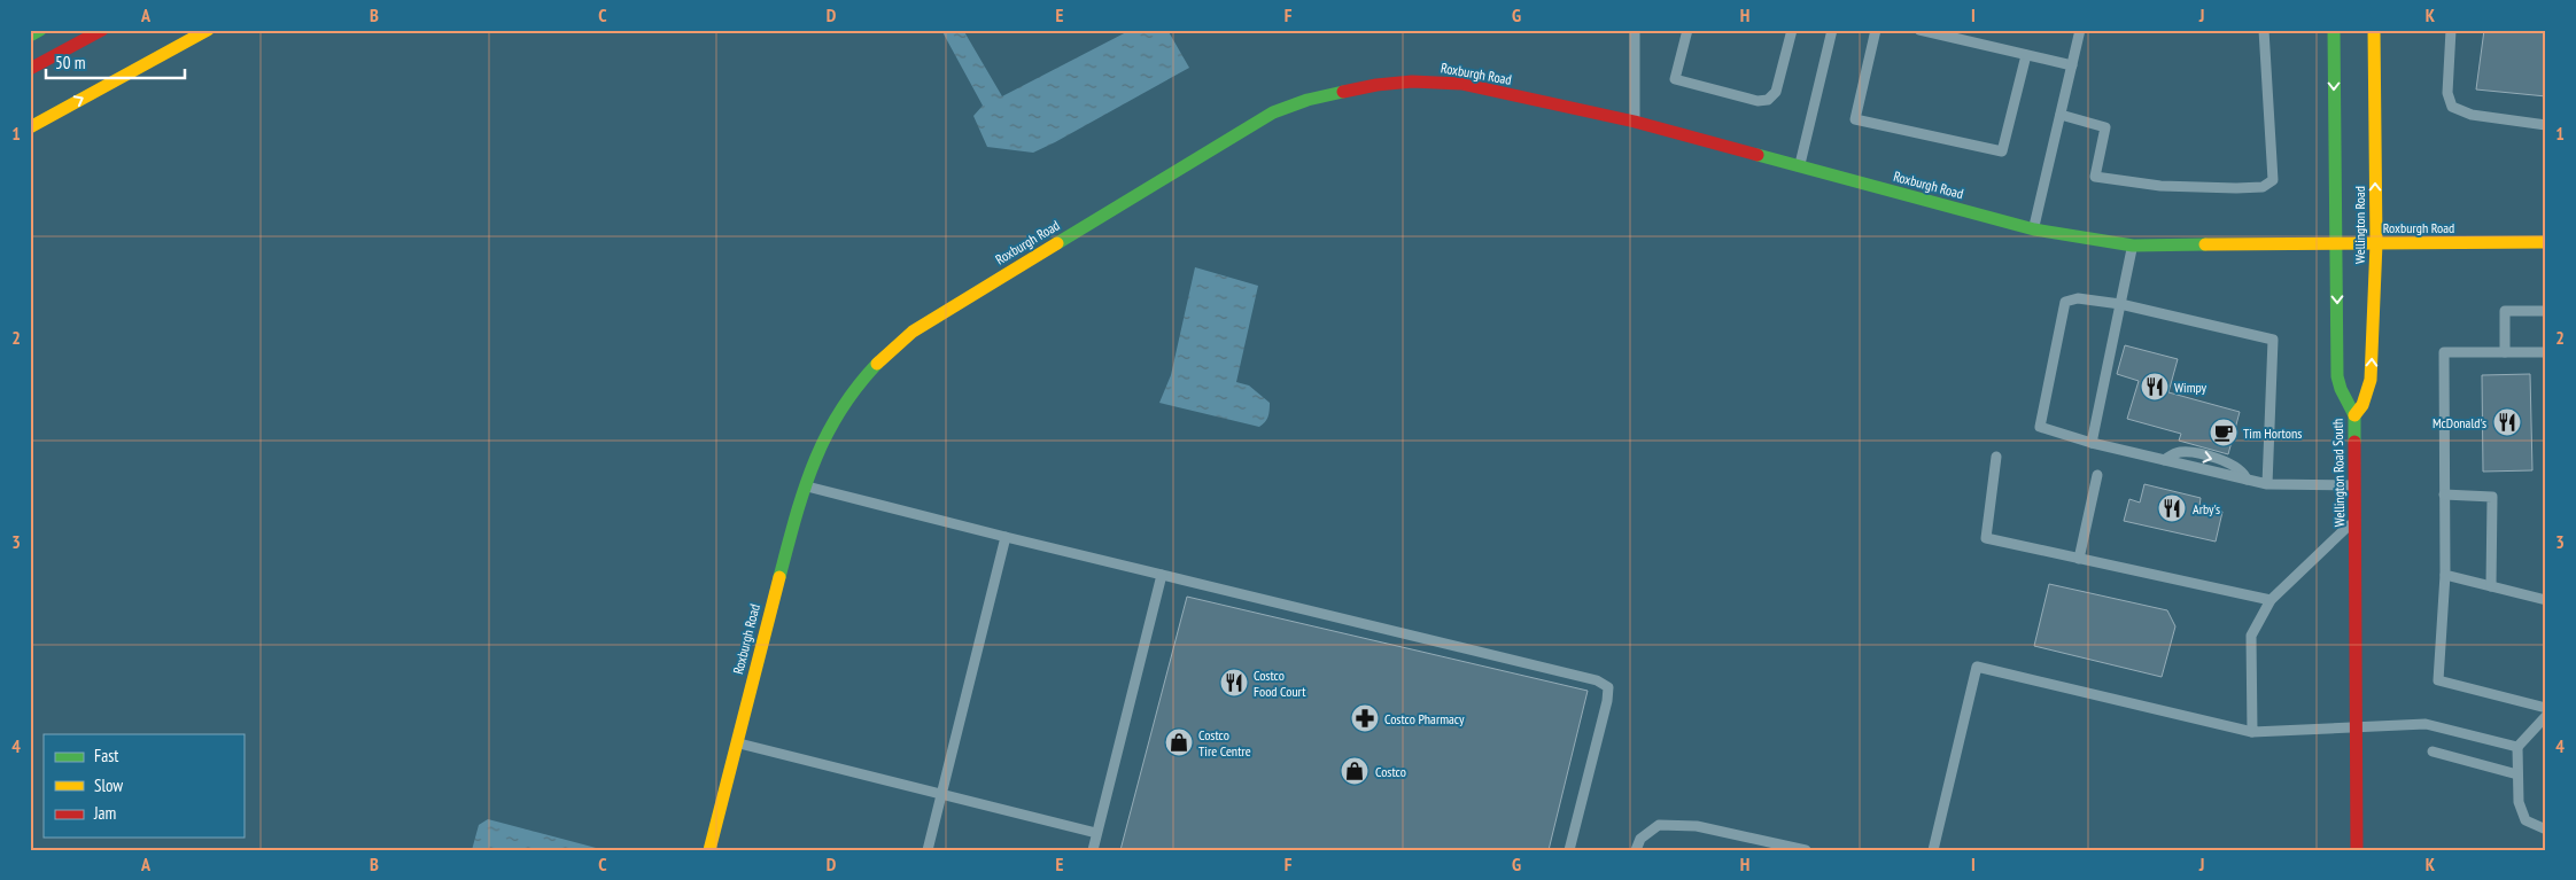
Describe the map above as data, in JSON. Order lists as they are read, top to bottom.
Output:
{
  "streets": {
    "main road": ["Roxburgh Road", "Wellington Road", "Wellington Road South"]
  },
  "crossings": [
    ["Roxburgh Road", "Wellington Road"],
    ["Roxburgh Road", "Wellington Road South"],
    ["Wellington Road", "Wellington Road South"]
  ],
  "one_way": ["Wellington Road", "Wellington Road South"],
  "places": {
    "restaurant": [
      "Wimpy",
      "McDonald's",
      "Arby's",
      "Costco Food Court"
    ],
    "cafe": ["Tim Hortons"],
    "pharmacy": ["Costco Pharmacy"],
    "shop": ["Costco Tire Centre", "Costco"]
  },
  "legend": ["Fast", "Slow", "Jam"],
  "scale_bar": "50 m",
  "grid": {
    "columns": [
      "A",
      "B",
      "C",
      "D",
      "E",
      "F",
      "G",
      "H",
      "I",
      "J",
      "K"
    ],
    "rows": [
      "1",
      "2",
      "3",
      "4"
    ]
  }
}
